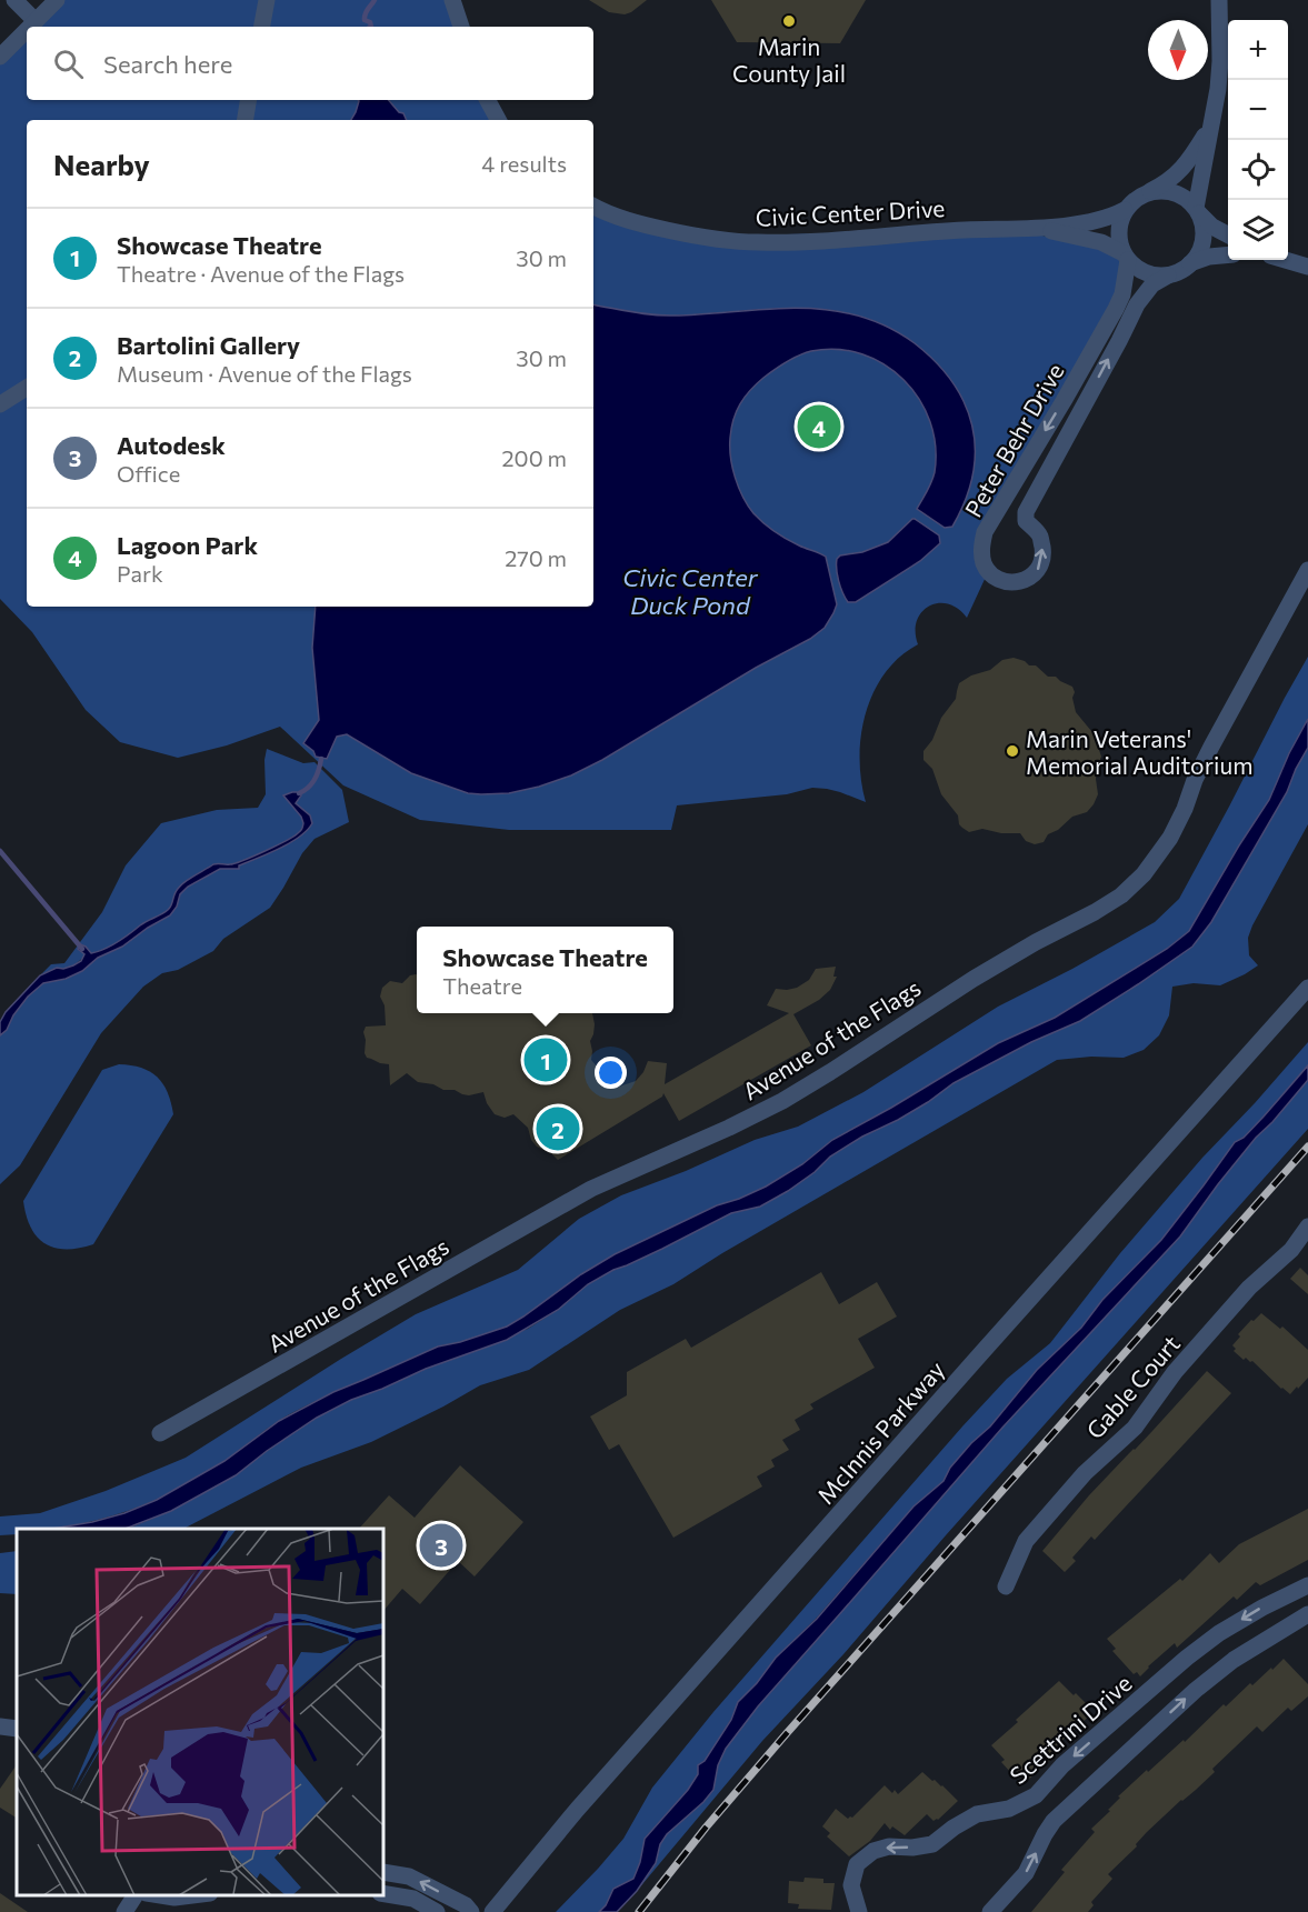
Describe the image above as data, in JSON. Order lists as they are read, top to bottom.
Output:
{
  "streets": {
    "street": [
      "Civic Center Drive",
      "Peter Behr Drive",
      "Avenue of the Flags",
      "Gable Court",
      "McInnis Parkway",
      "Scettrini Drive"
    ]
  },
  "crossings": [
    ["Civic Center Drive", "Peter Behr Drive"]
  ],
  "water": ["Civic Center Duck Pond"],
  "places": ["Marin County Jail", "Marin Veterans' Memorial Auditorium"],
  "north": "bottom",
  "page": {
    "map_buttons": ["+", "−"],
    "search": "Search here",
    "heading": ["Nearby", "4 results"],
    "list": [
      {
        "mark": "1",
        "name": "Showcase Theatre",
        "note": "Theatre · Avenue of the Flags",
        "value": "30 m"
      },
      {
        "mark": "2",
        "name": "Bartolini Gallery",
        "note": "Museum · Avenue of the Flags",
        "value": "30 m"
      },
      {
        "mark": "3",
        "name": "Autodesk",
        "note": "Office",
        "value": "200 m"
      },
      {
        "mark": "4",
        "name": "Lagoon Park",
        "note": "Park",
        "value": "270 m"
      }
    ],
    "pins": [
      "4",
      "1",
      "2",
      "3"
    ],
    "popup": ["Showcase Theatre", "Theatre"]
  }
}
